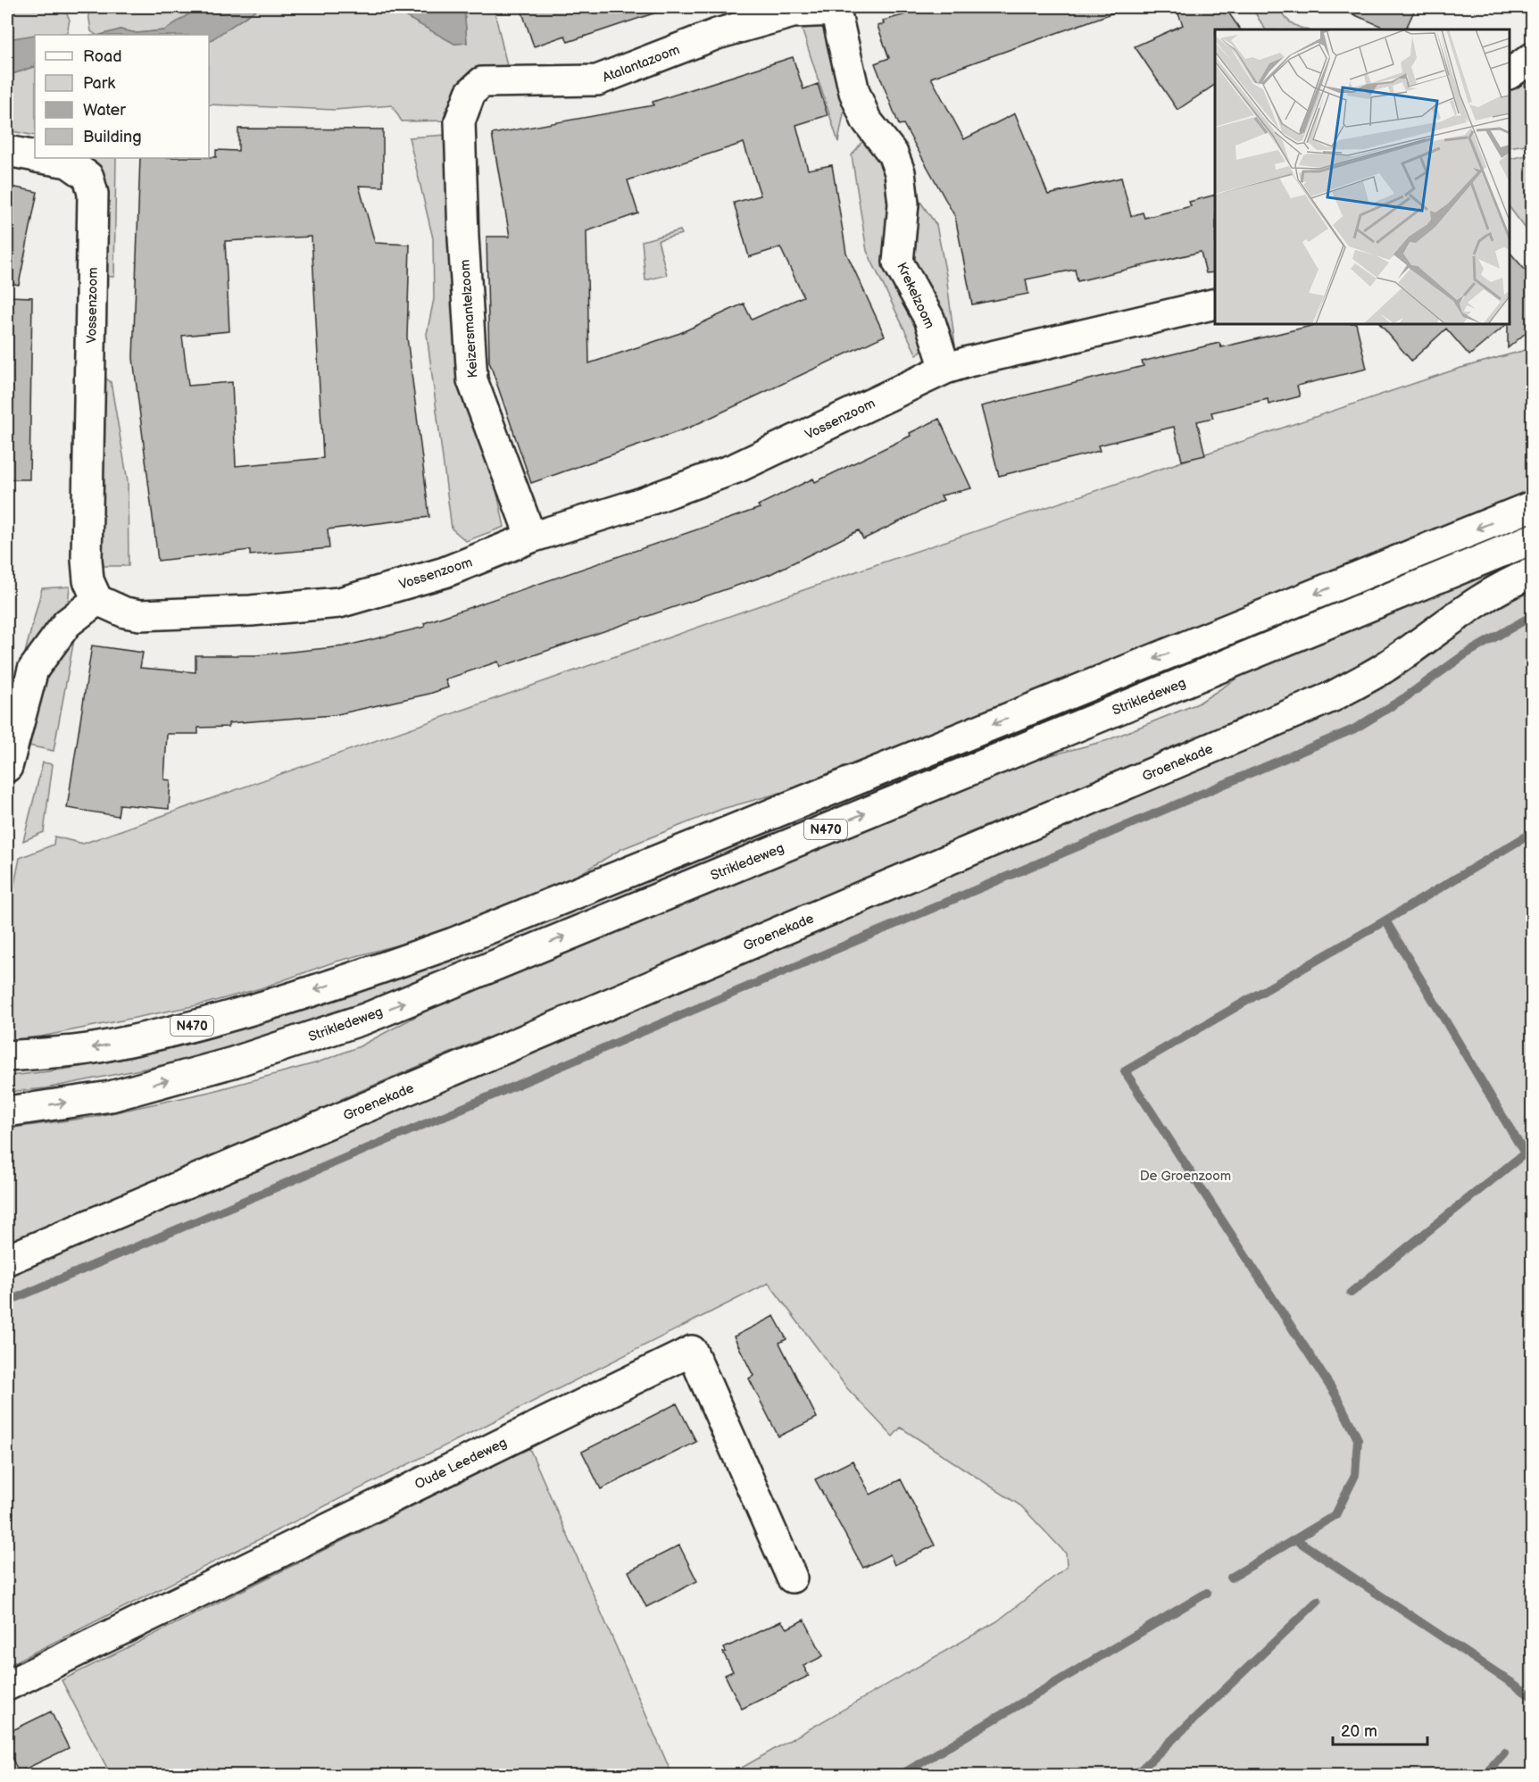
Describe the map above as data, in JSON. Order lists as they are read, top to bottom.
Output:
{
  "streets": {
    "street": [
      "Atalantazoom",
      "Krekelzoom",
      "Vossenzoom",
      "Keizersmantelzoom",
      "Strikledeweg",
      "Groenekade",
      "N470",
      "Oude Leedeweg"
    ]
  },
  "crossings": [
    ["Atalantazoom", "Krekelzoom"],
    ["Atalantazoom", "Keizersmantelzoom"],
    ["Krekelzoom", "Vossenzoom"],
    ["Vossenzoom", "Keizersmantelzoom"]
  ],
  "parks": ["De Groenzoom"],
  "legend": [
    "Road",
    "Park",
    "Water",
    "Building"
  ],
  "scale_bar": "20 m"
}
